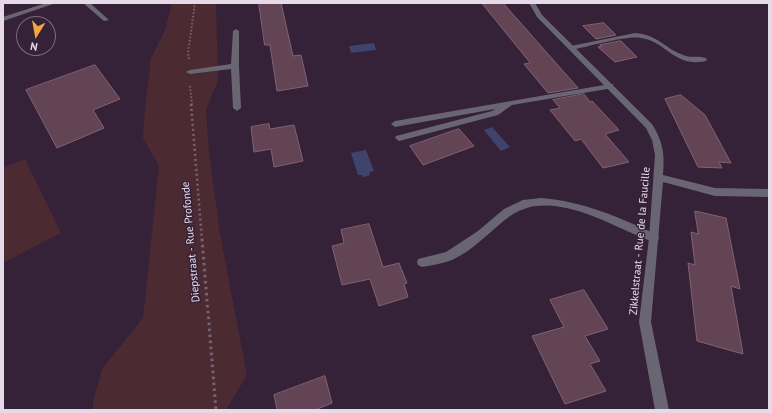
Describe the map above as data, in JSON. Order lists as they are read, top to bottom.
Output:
{
  "streets": {
    "street": ["Zikkelstraat - Rue de la Faucille"],
    "path": ["Diepstraat - Rue Profonde"]
  },
  "north": "bottom"
}
